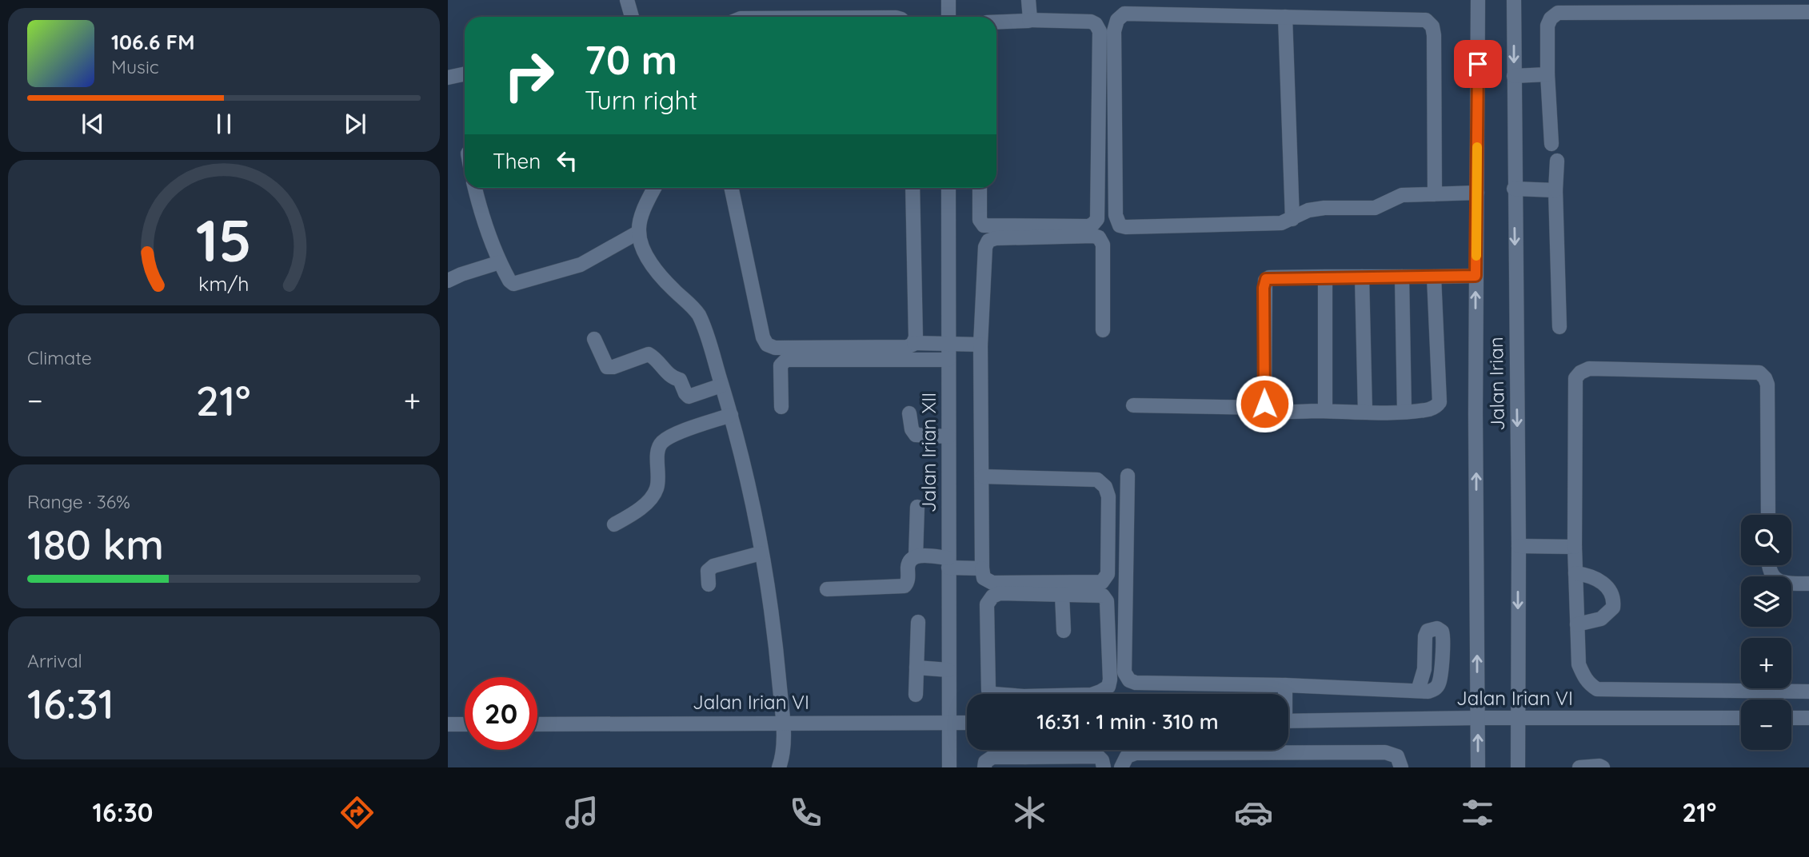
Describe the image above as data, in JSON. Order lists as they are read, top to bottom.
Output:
{
  "streets": {
    "street": ["Jalan Irian", "Jalan Irian XII", "Jalan Irian VI"]
  },
  "crossings": [
    ["Jalan Irian", "Jalan Irian VI"],
    ["Jalan Irian XII", "Jalan Irian VI"]
  ],
  "page": {
    "turn": ["70 m", "Turn right"],
    "song": ["106.6 FM", "Music"],
    "then": "Then",
    "tile": [
      "Climate",
      ["Range · 36%", "180 km"],
      ["Arrival", "16:31"]
    ],
    "heat": ["−", "21°", "+"],
    "map_buttons": ["+", "−"],
    "limit": "20",
    "trip": "16:31 · 1 min · 310 m",
    "tabs": ["16:30", "21°"],
    "gauge": ["15", "km/h"]
  }
}
